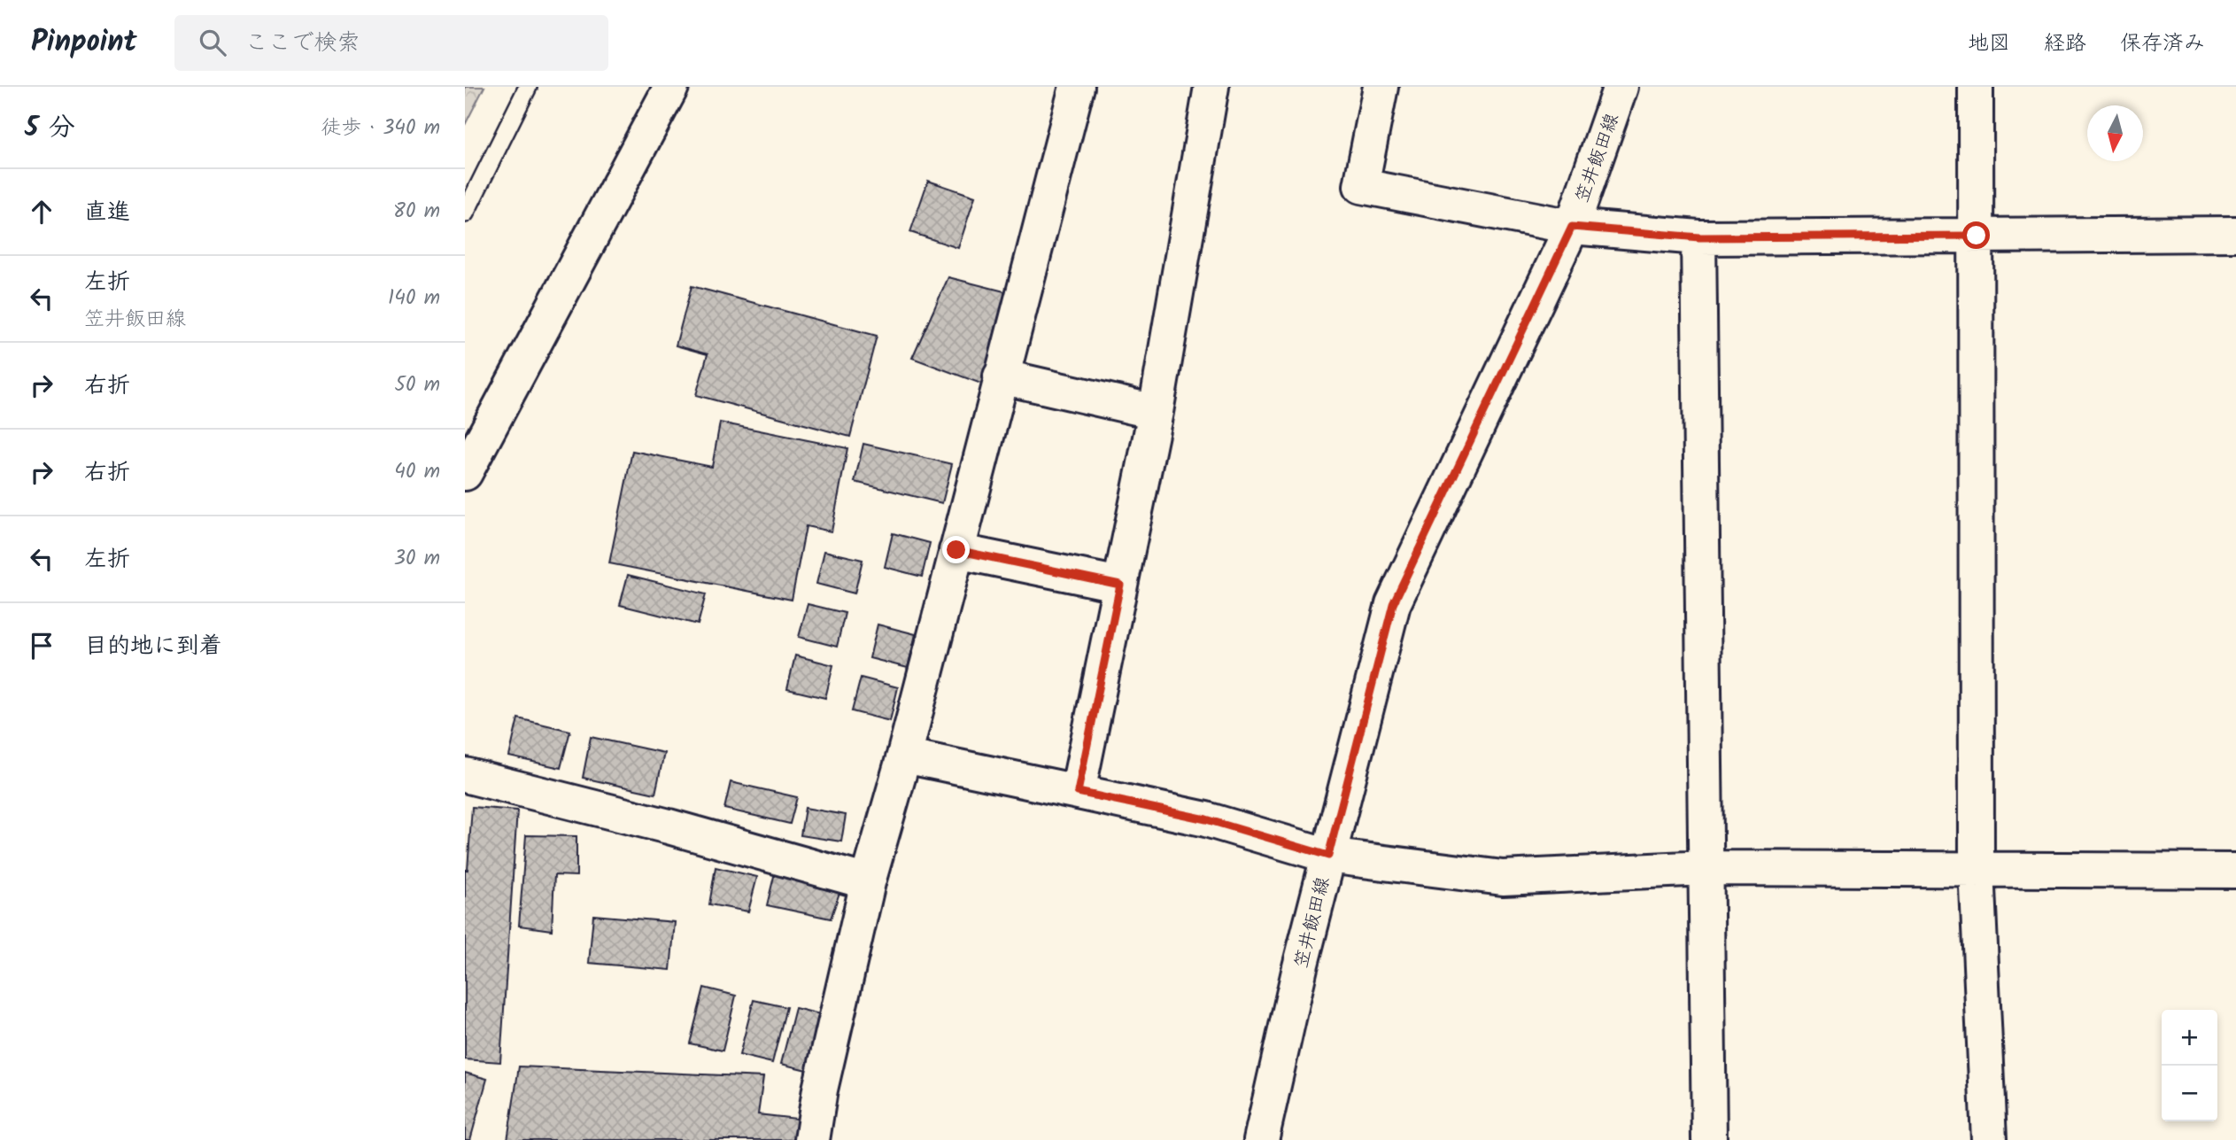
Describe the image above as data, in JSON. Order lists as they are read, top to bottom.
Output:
{
  "streets": {
    "street": ["笠井飯田線"]
  },
  "north": "bottom",
  "page": {
    "header": "Pinpoint",
    "search": "ここで検索",
    "nav": ["地図", "経路", "保存済み"],
    "heading": ["5 分", "徒歩 · 340 m"],
    "list": [
      ["直進", "80 m"],
      ["左折", "笠井飯田線", "140 m"],
      ["右折", "50 m"],
      ["右折", "40 m"],
      ["左折", "30 m"],
      "目的地に到着"
    ],
    "map_buttons": ["+", "−"]
  }
}
